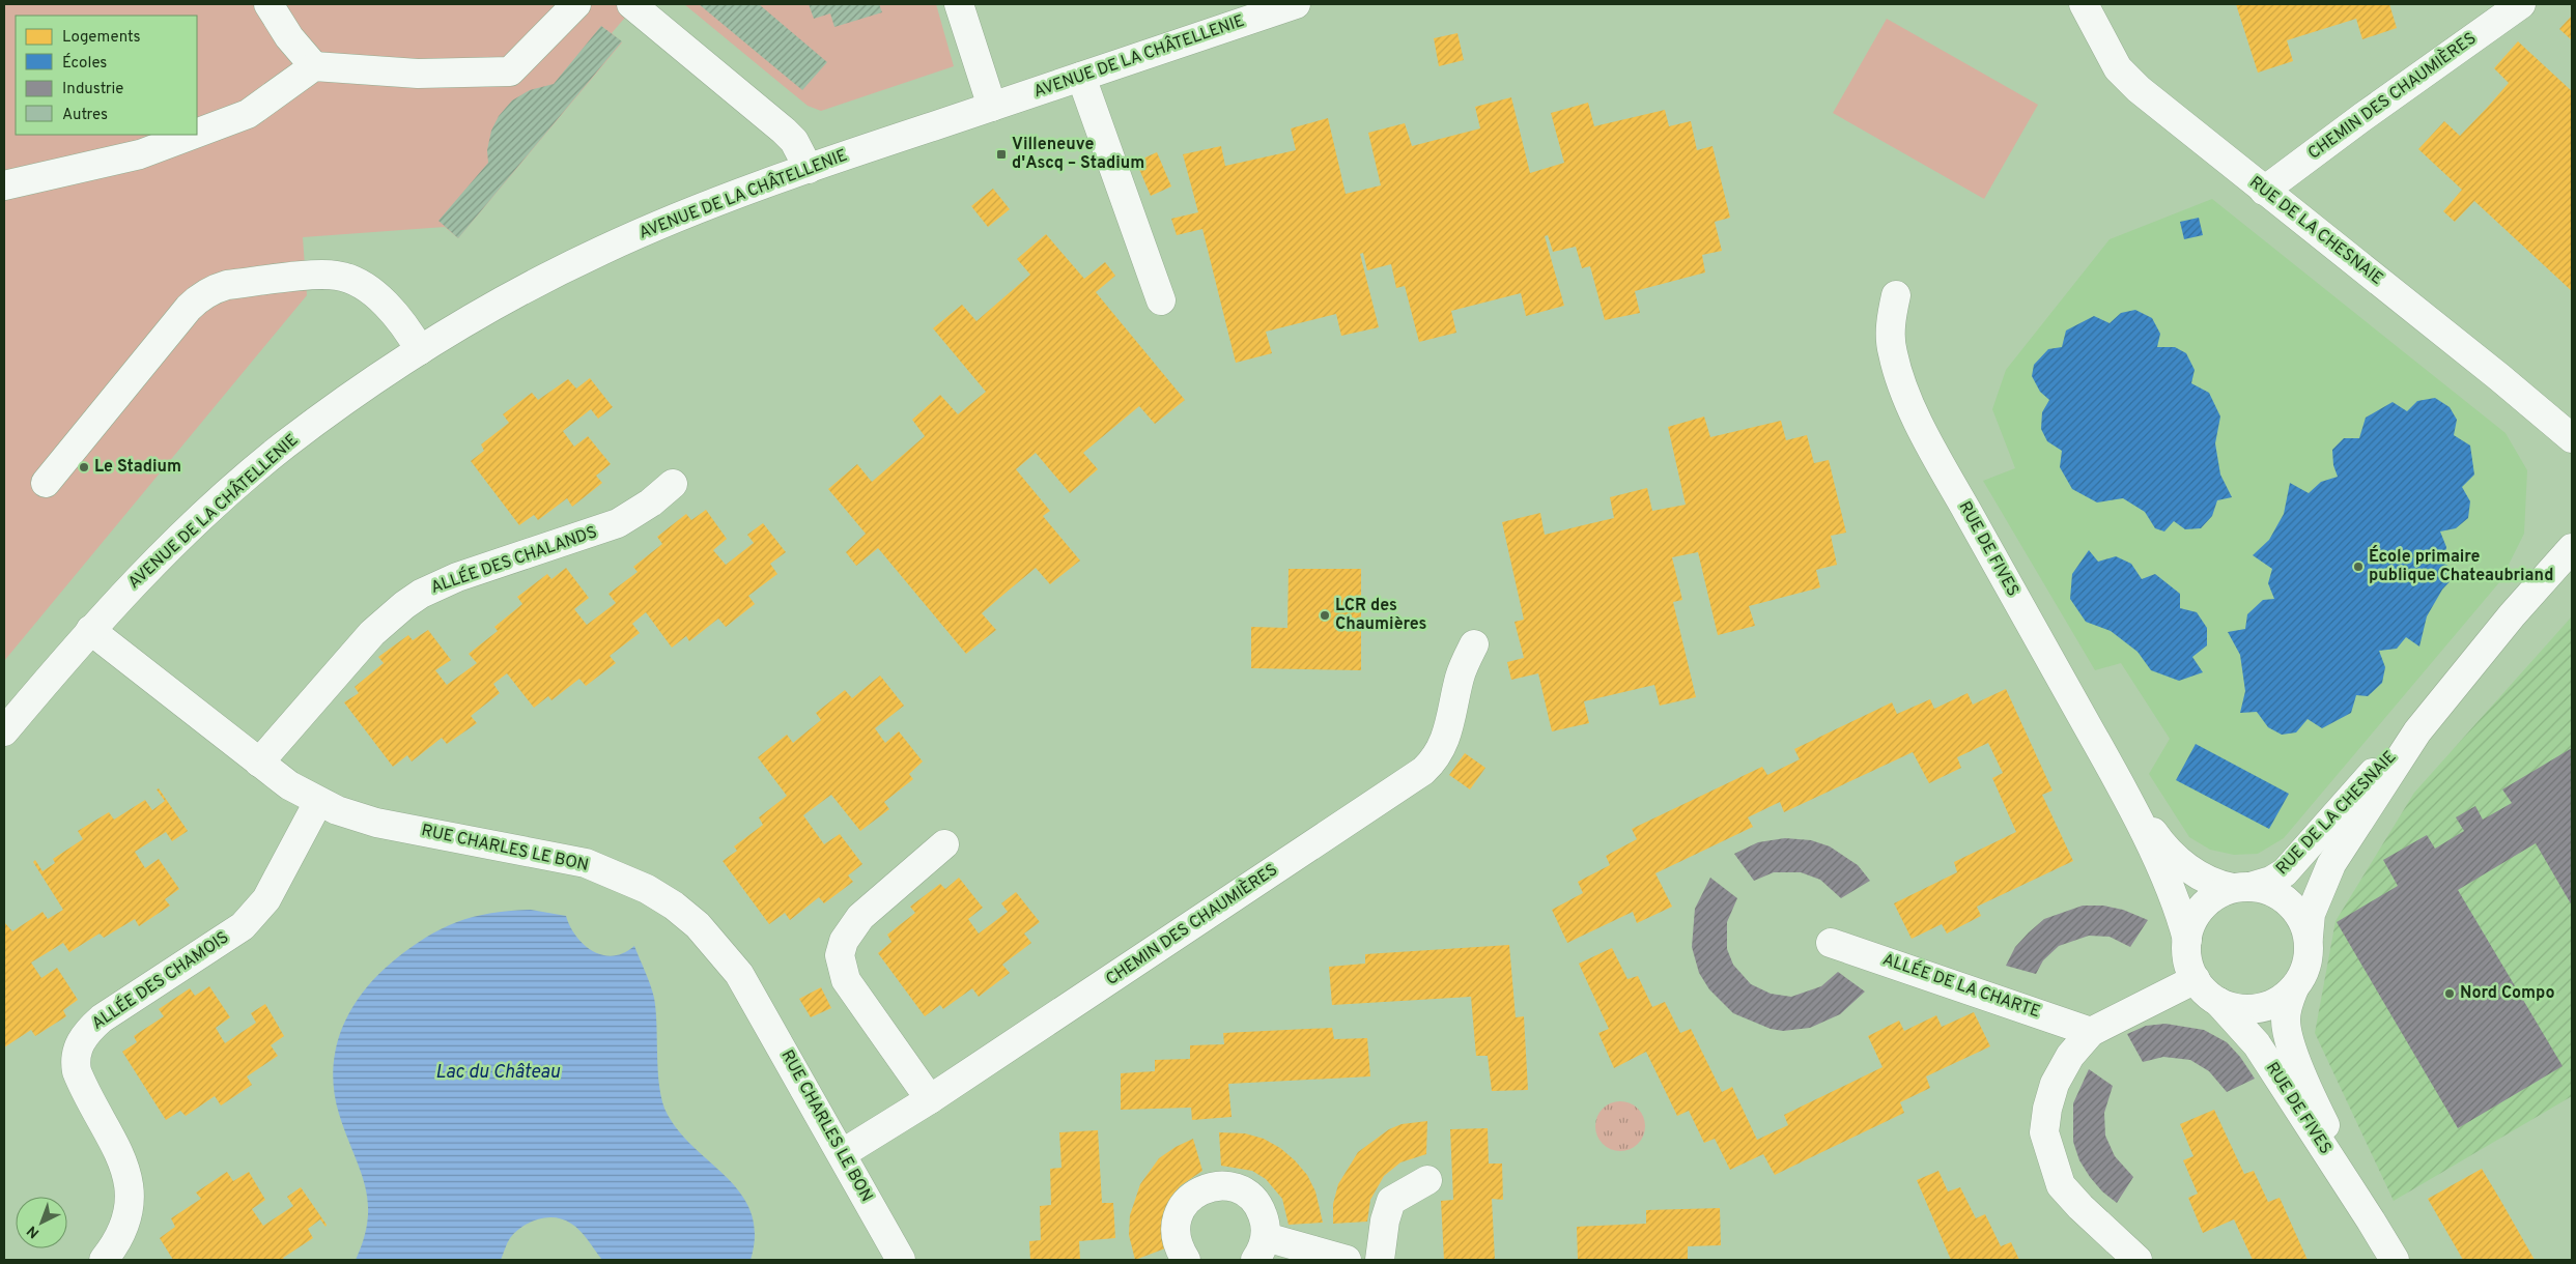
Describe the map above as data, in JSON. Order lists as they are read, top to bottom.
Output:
{
  "streets": {
    "street": [
      "AVENUE DE LA CHÂTELLENIE",
      "CHEMIN DES CHAUMIÈRES",
      "RUE DE LA CHESNAIE",
      "RUE DE FIVES",
      "ALLÉE DES CHALANDS",
      "RUE CHARLES LE BON",
      "ALLÉE DES CHAMOIS",
      "ALLÉE DE LA CHARTE"
    ]
  },
  "crossings": [
    ["AVENUE DE LA CHÂTELLENIE", "RUE CHARLES LE BON"],
    ["CHEMIN DES CHAUMIÈRES", "RUE DE LA CHESNAIE"],
    ["CHEMIN DES CHAUMIÈRES", "RUE CHARLES LE BON"],
    ["RUE DE LA CHESNAIE", "RUE DE FIVES"],
    ["ALLÉE DES CHALANDS", "RUE CHARLES LE BON"],
    ["RUE CHARLES LE BON", "ALLÉE DES CHAMOIS"]
  ],
  "water": ["Lac du Château"],
  "places": {
    "transit": ["Villeneuve d'Ascq – Stadium"],
    "other": [
      "Le Stadium",
      "École primaire publique Chateaubriand",
      "LCR des Chaumières",
      "Nord Compo"
    ]
  },
  "legend": [
    "Logements",
    "Écoles",
    "Industrie",
    "Autres"
  ],
  "north": "bottom left"
}
